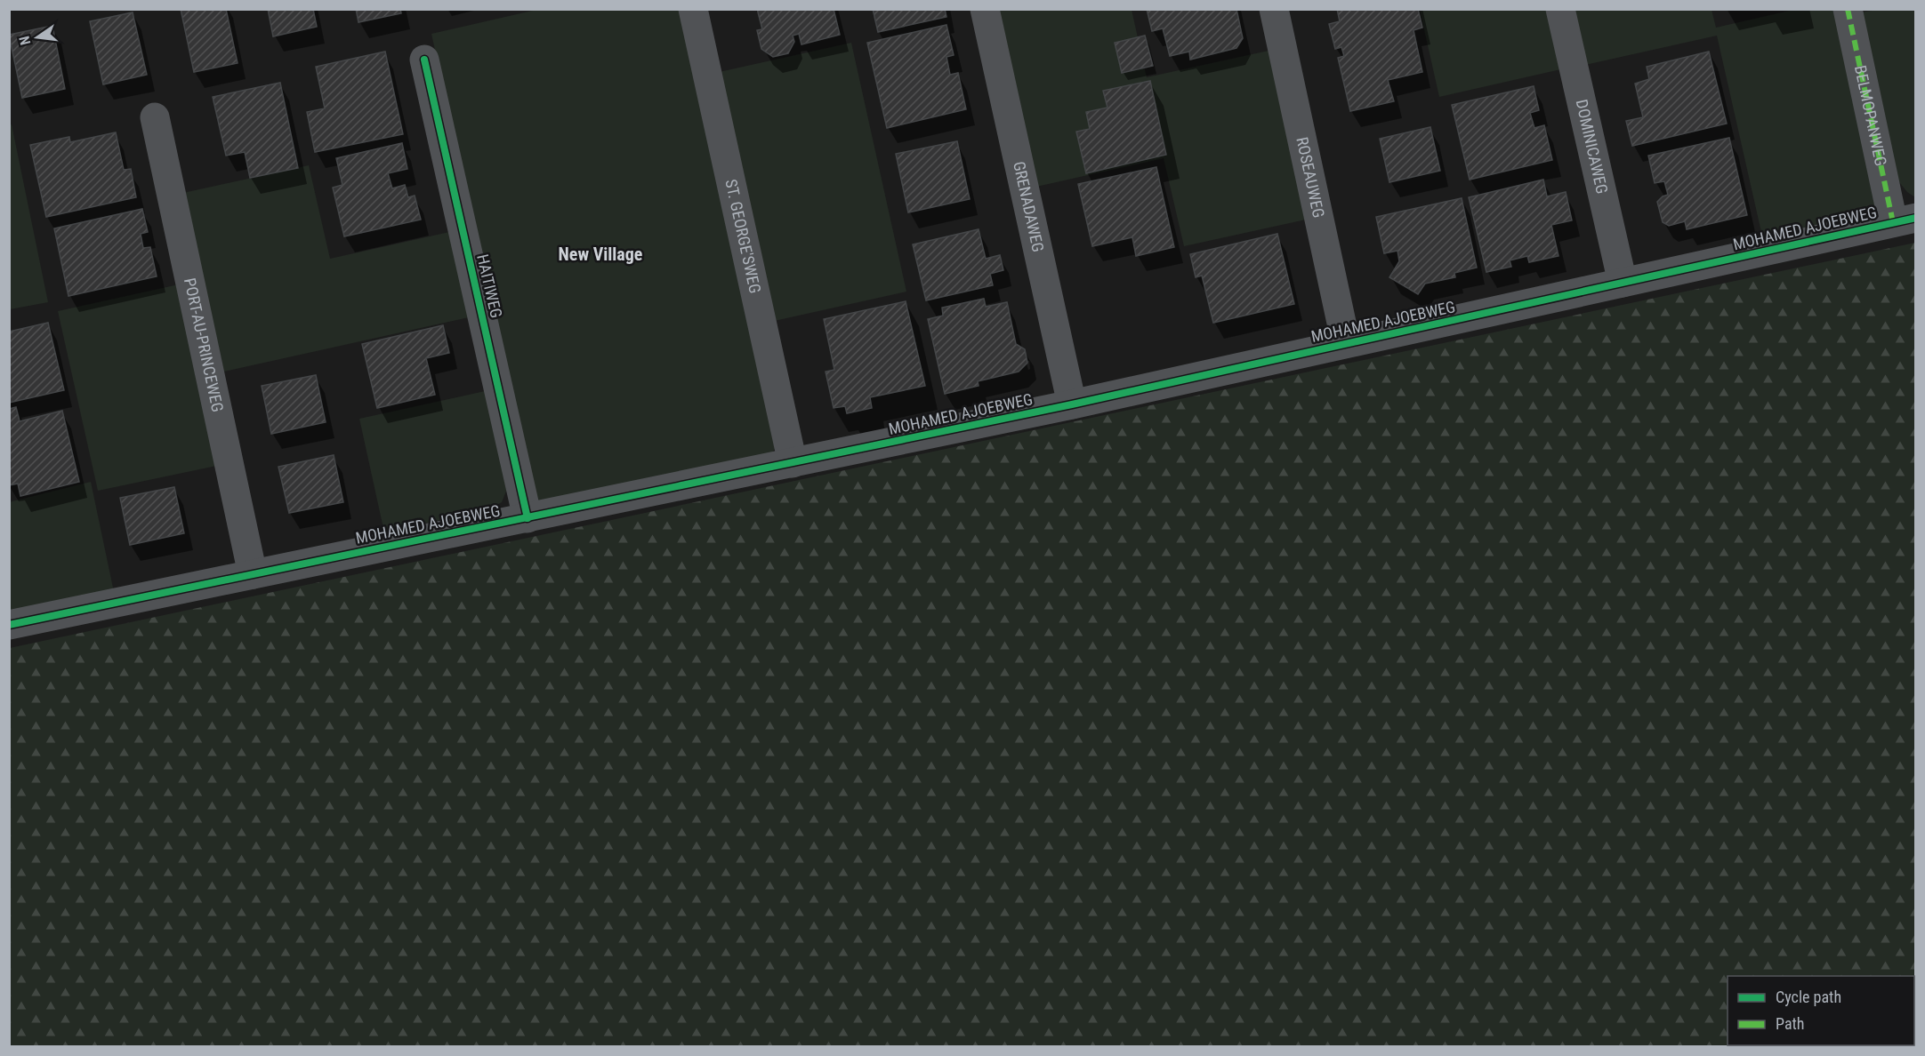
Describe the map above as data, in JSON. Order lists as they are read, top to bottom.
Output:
{
  "streets": {
    "street": [
      "BELMOPANWEG",
      "DOMINICAWEG",
      "ROSEAUWEG",
      "GRENADAWEG",
      "MOHAMED AJOEBWEG",
      "ST. GEORGE'SWEG",
      "HAITIWEG",
      "PORT-AU-PRINCEWEG"
    ]
  },
  "crossings": [
    ["BELMOPANWEG", "MOHAMED AJOEBWEG"],
    ["DOMINICAWEG", "MOHAMED AJOEBWEG"],
    ["ROSEAUWEG", "MOHAMED AJOEBWEG"],
    ["GRENADAWEG", "MOHAMED AJOEBWEG"],
    ["MOHAMED AJOEBWEG", "ST. GEORGE'SWEG"],
    ["MOHAMED AJOEBWEG", "HAITIWEG"],
    ["MOHAMED AJOEBWEG", "PORT-AU-PRINCEWEG"]
  ],
  "districts": ["New Village"],
  "legend": ["Cycle path", "Path"],
  "north": "left"
}
